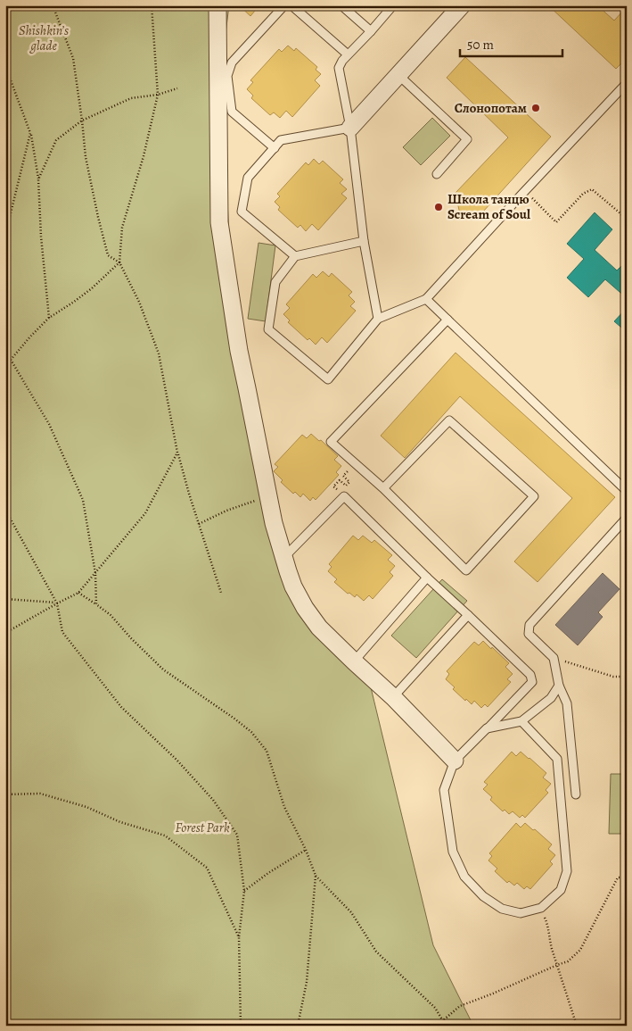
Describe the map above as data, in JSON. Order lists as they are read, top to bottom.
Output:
{
  "parks": ["Shishkin’s glade", "Forest Park"],
  "places": ["Слонопотам", "Школа танцю Scream of Soul"],
  "scale_bar": "50 m"
}
